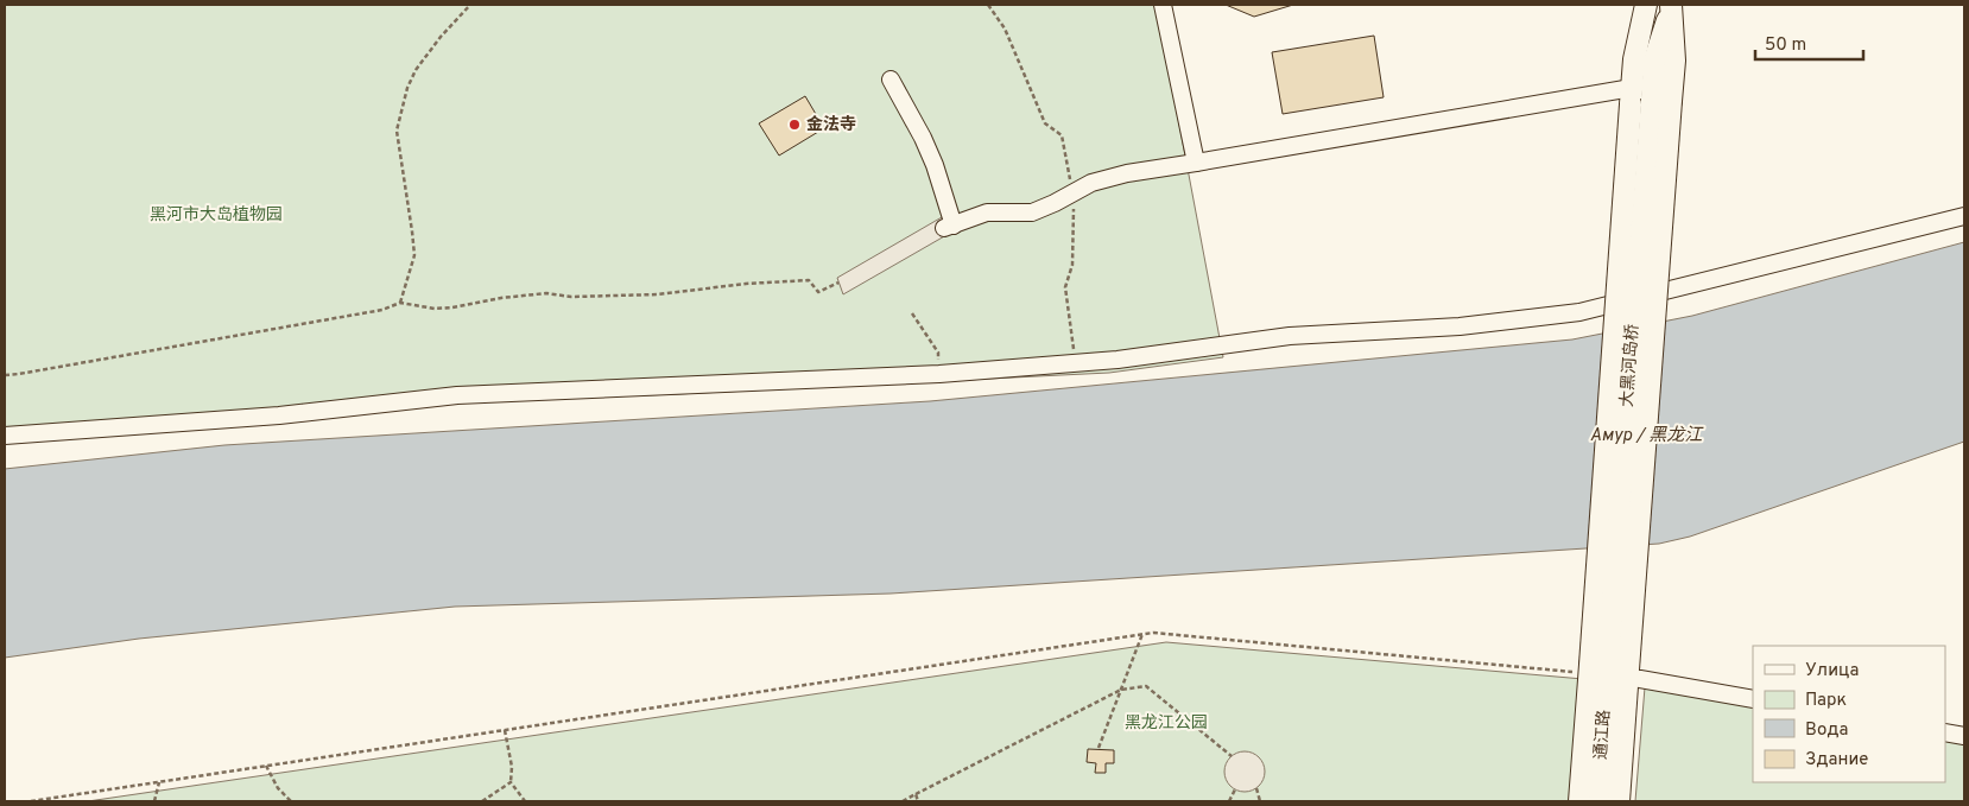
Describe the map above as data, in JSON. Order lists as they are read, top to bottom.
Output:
{
  "streets": {
    "main road": ["大黑河岛桥", "通江路"]
  },
  "crossings": [
    ["大黑河岛桥", "通江路"]
  ],
  "water": ["Амур / 黑龙江"],
  "parks": ["黑河市大岛植物园", "黑龙江公园"],
  "places": ["金法寺"],
  "legend": [
    "Улица",
    "Парк",
    "Вода",
    "Здание"
  ],
  "scale_bar": "50 m"
}
